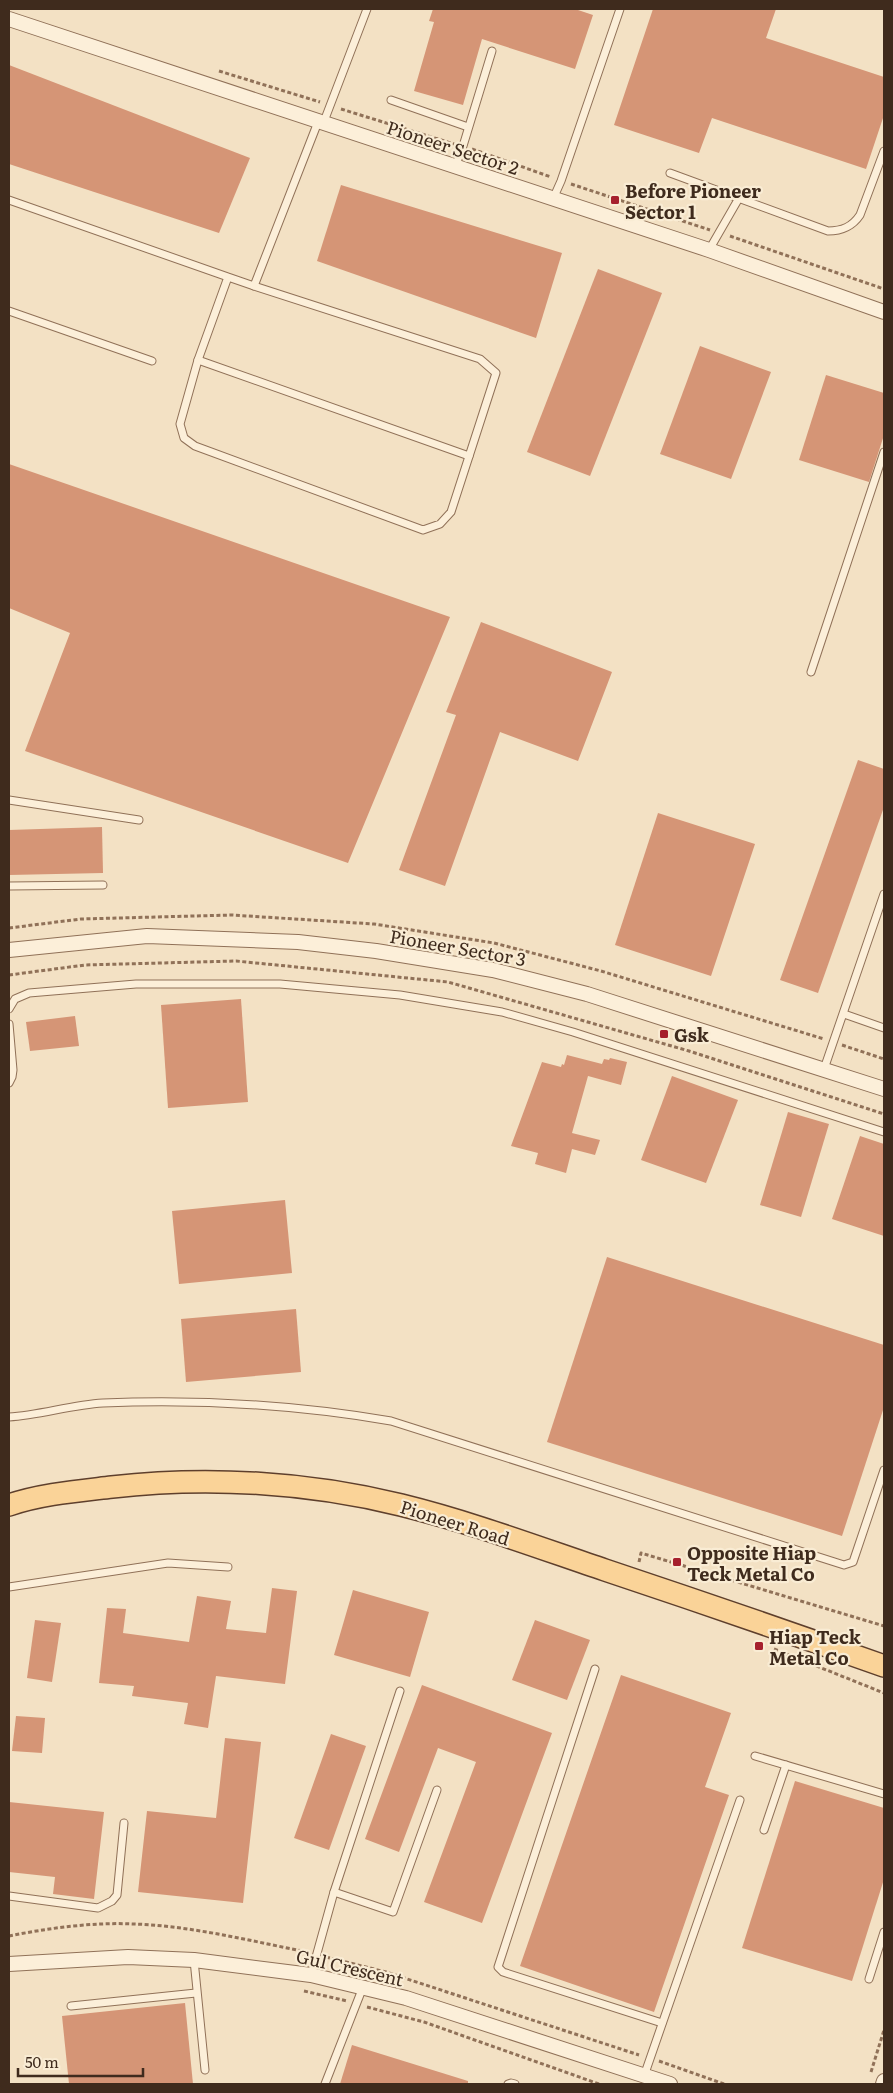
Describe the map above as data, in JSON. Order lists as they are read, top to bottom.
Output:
{
  "streets": {
    "main road": ["Pioneer Road"],
    "street": ["Pioneer Sector 2", "Pioneer Sector 3", "Gul Crescent"]
  },
  "places": {
    "transit": [
      "Before Pioneer Sector 1",
      "Gsk",
      "Opposite Hiap Teck Metal Co",
      "Hiap Teck Metal Co"
    ]
  },
  "scale_bar": "50 m"
}
